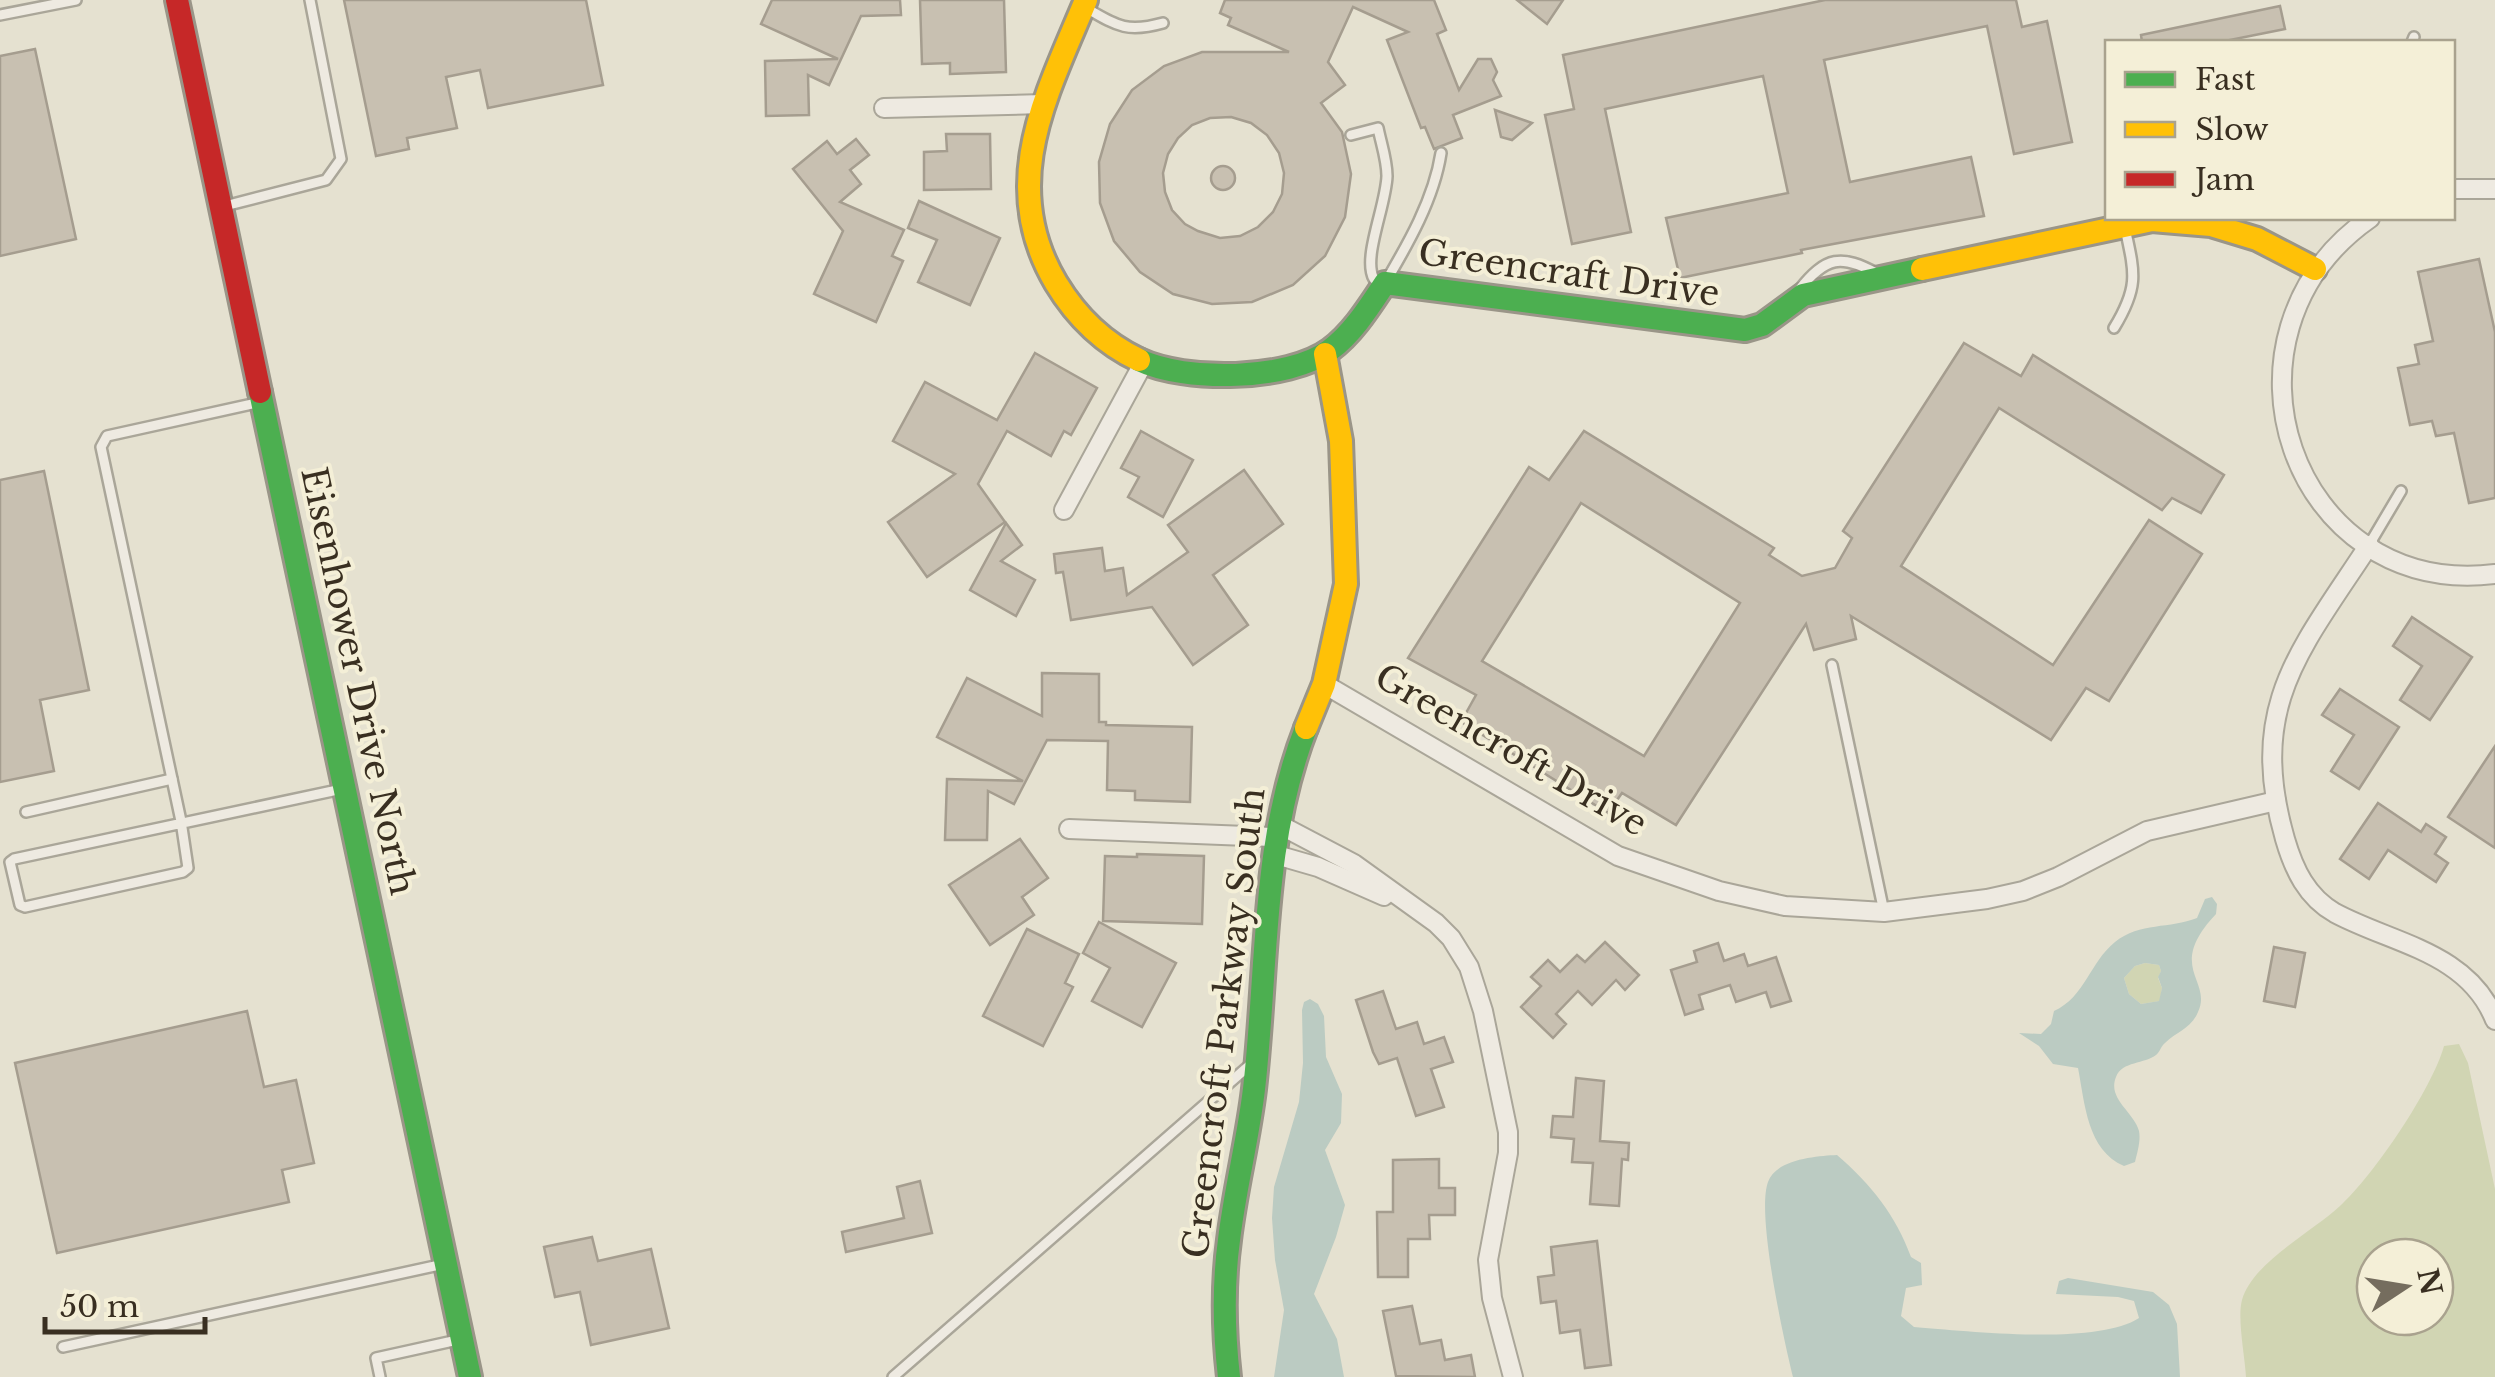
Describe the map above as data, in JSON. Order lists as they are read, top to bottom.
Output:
{
  "streets": {
    "street": [
      "Greencraft Drive",
      "Eisenhower Drive North",
      "Greencroft Drive",
      "Greencroft Parkway South"
    ]
  },
  "crossings": [
    ["Greencroft Drive", "Greencroft Parkway South"]
  ],
  "legend": ["Fast", "Slow", "Jam"],
  "scale_bar": "50 m",
  "north": "right"
}
